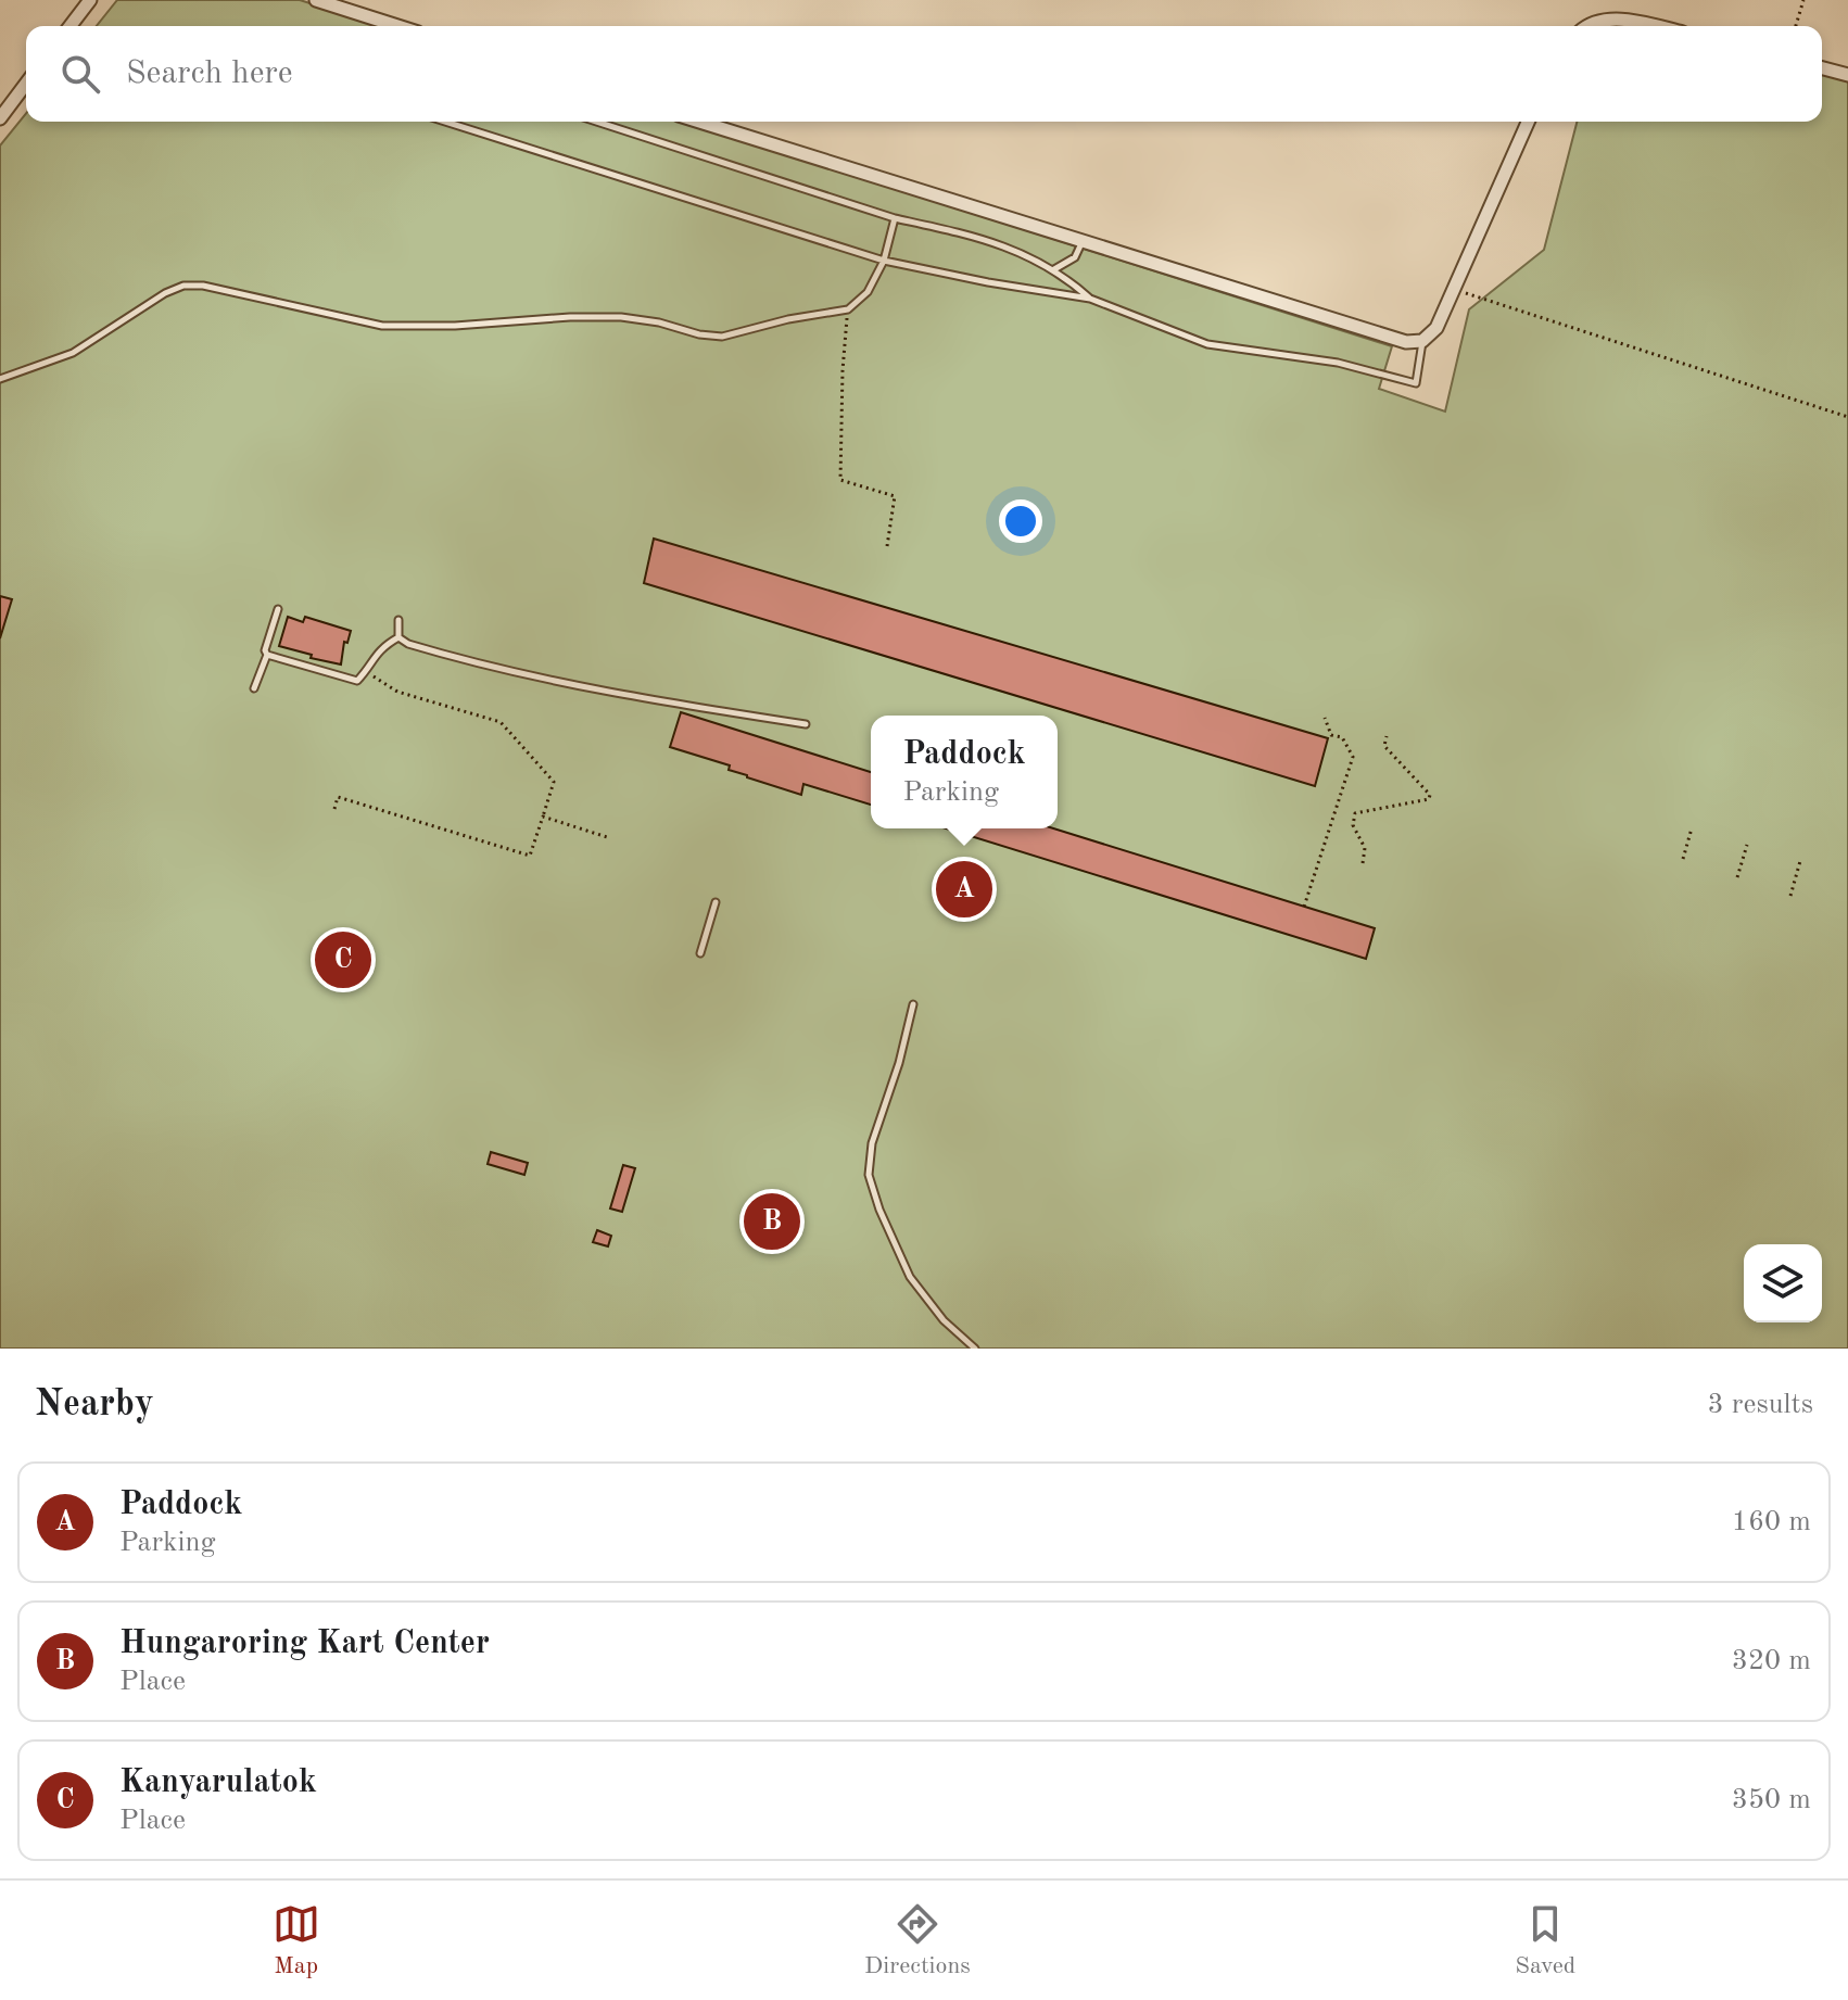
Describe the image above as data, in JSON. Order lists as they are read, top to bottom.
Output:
{
  "page": {
    "search": "Search here",
    "popup": ["Paddock", "Parking"],
    "pins": ["A", "C", "B"],
    "heading": ["Nearby", "3 results"],
    "list": [
      {
        "mark": "A",
        "name": "Paddock",
        "note": "Parking",
        "value": "160 m"
      },
      {
        "mark": "B",
        "name": "Hungaroring Kart Center",
        "note": "Place",
        "value": "320 m"
      },
      {
        "mark": "C",
        "name": "Kanyarulatok",
        "note": "Place",
        "value": "350 m"
      }
    ],
    "nav": ["Map", "Directions", "Saved"]
  }
}
